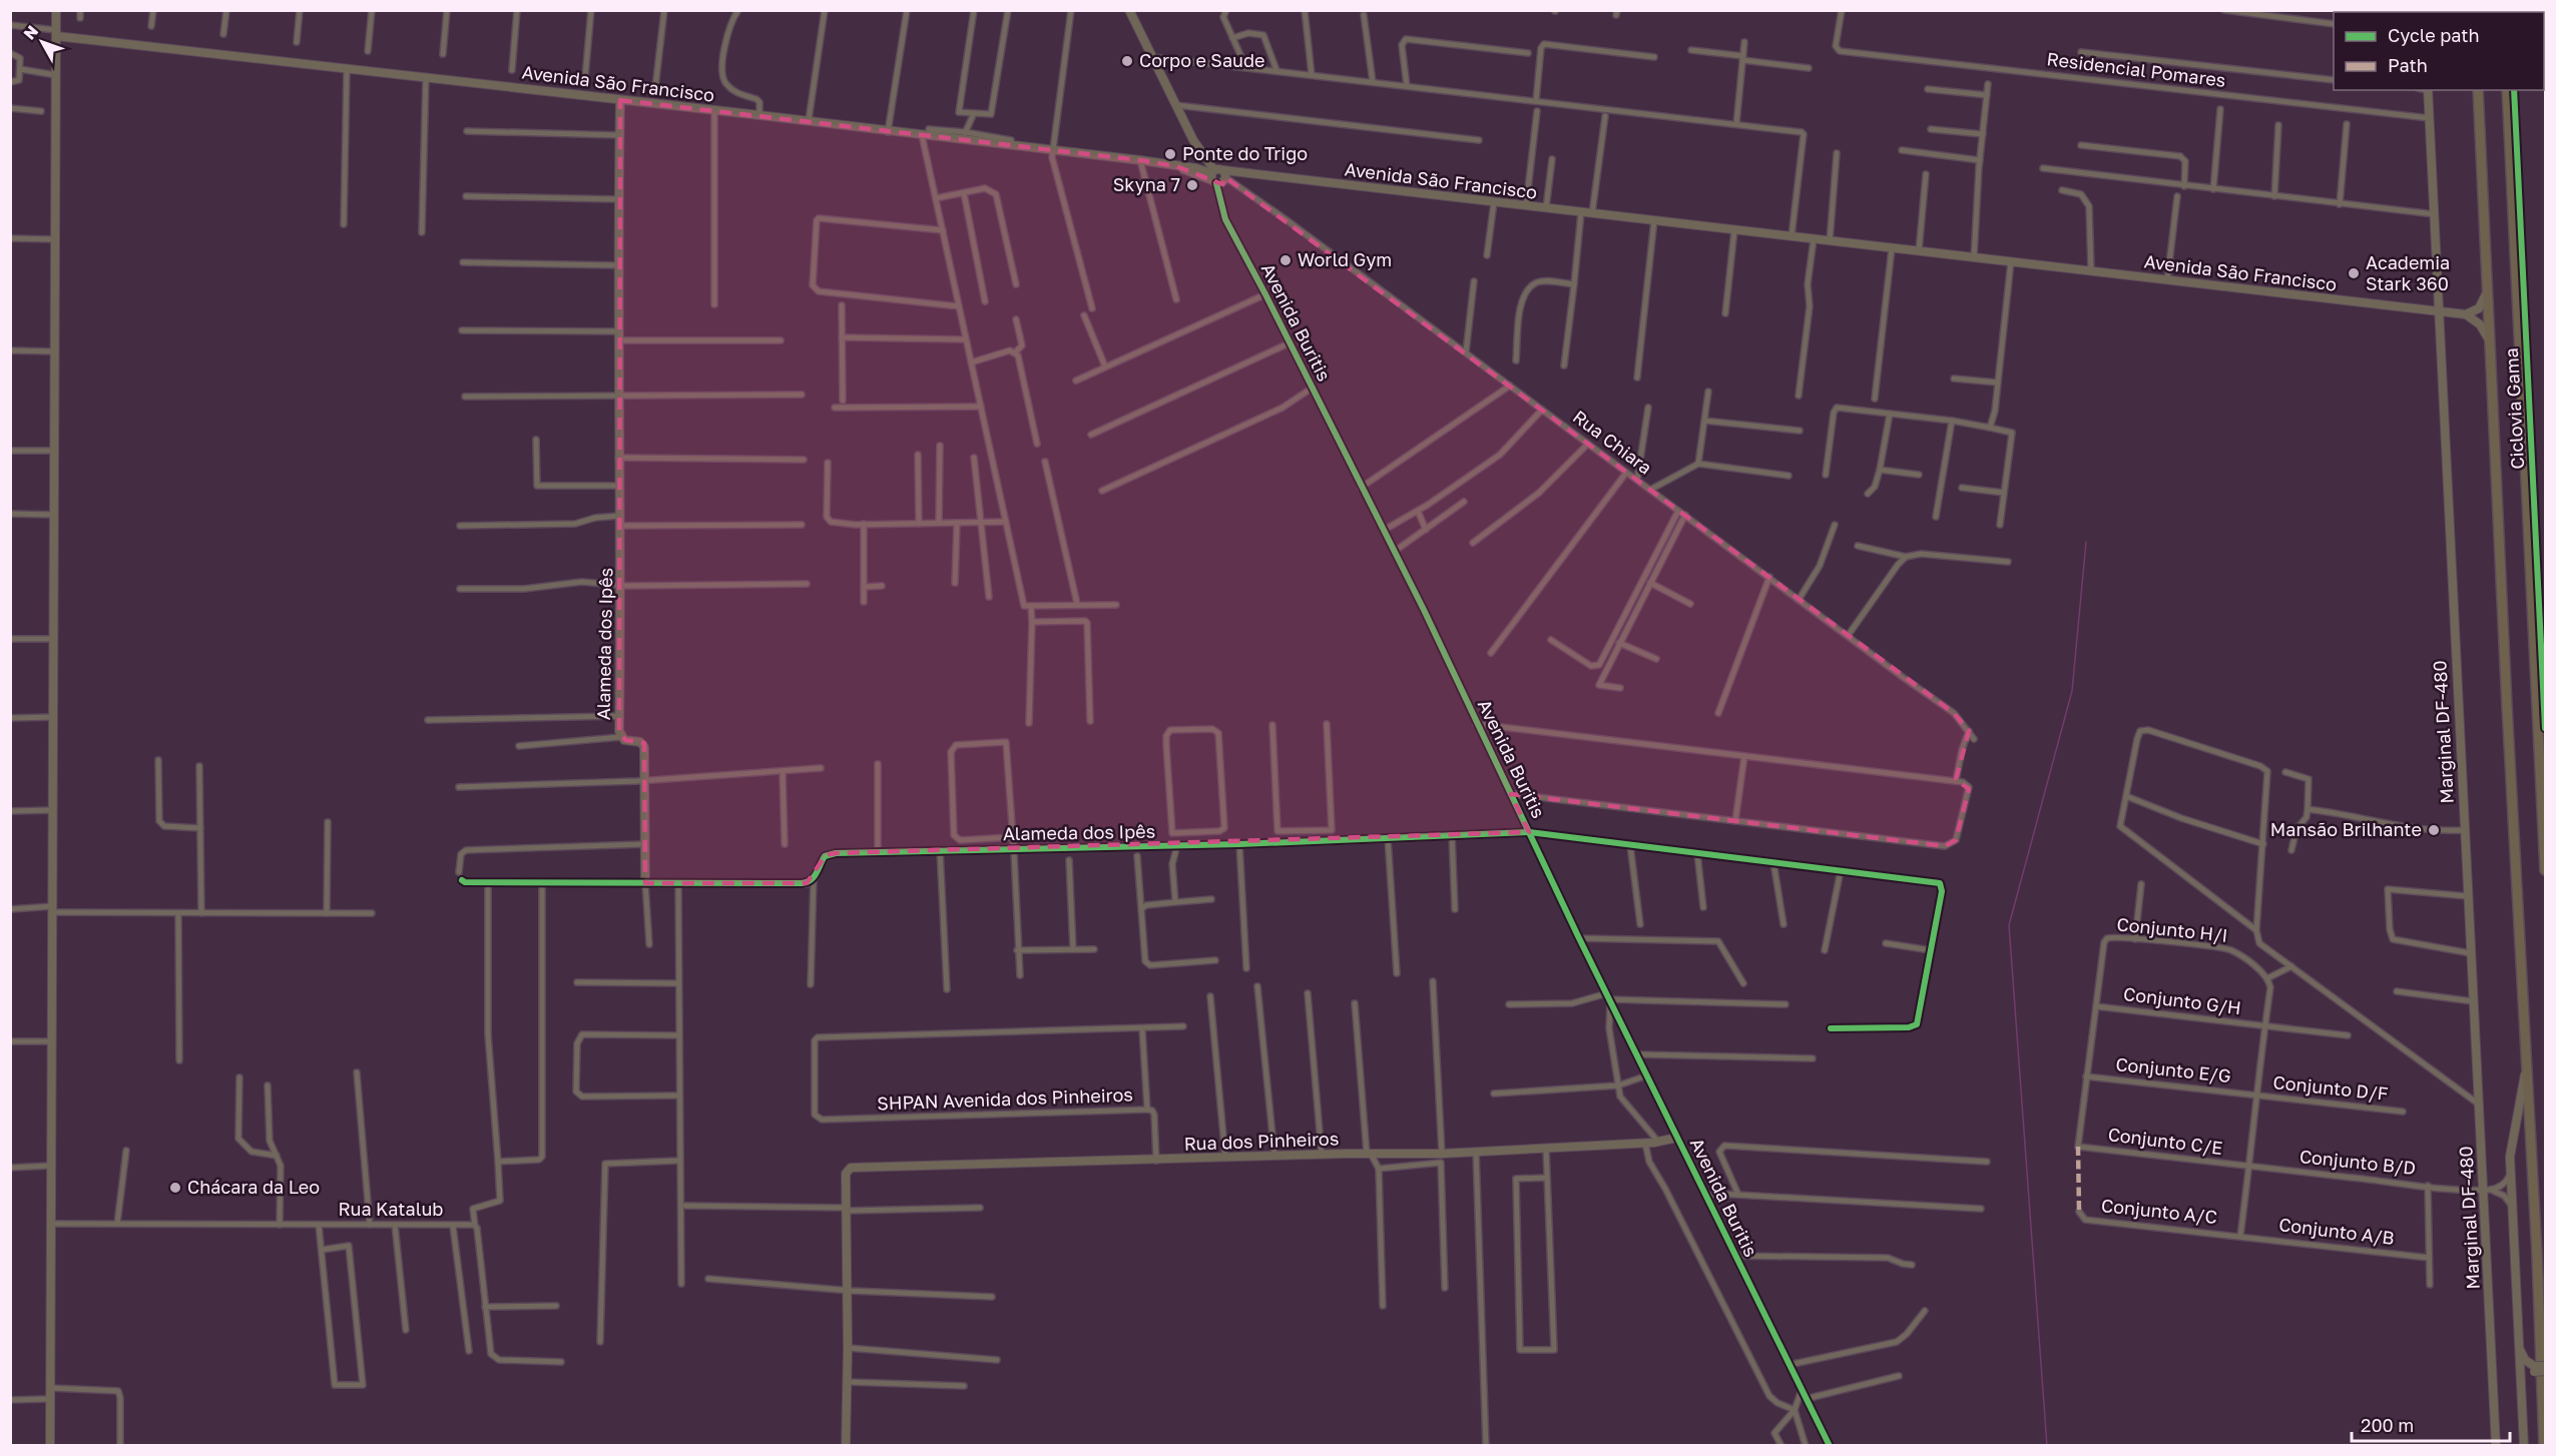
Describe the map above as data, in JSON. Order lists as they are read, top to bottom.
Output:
{
  "streets": {
    "street": [
      "Residencial Pomares",
      "Avenida São Francisco",
      "Avenida Buritis",
      "Rua Chiara",
      "Alameda dos Ipês",
      "Marginal DF-480",
      "Conjunto H/I",
      "Conjunto G/H",
      "Conjunto E/G",
      "Conjunto D/F",
      "SHPAN Avenida dos Pinheiros",
      "Rua dos Pinheiros",
      "Conjunto C/E",
      "Conjunto B/D",
      "Rua Katalub",
      "Conjunto A/C",
      "Conjunto A/B"
    ],
    "cycle path": ["Ciclovia Gama"]
  },
  "crossings": [
    ["Residencial Pomares", "Marginal DF-480"],
    ["Avenida São Francisco", "Avenida Buritis"],
    ["Avenida São Francisco", "Rua Chiara"],
    ["Avenida São Francisco", "Alameda dos Ipês"],
    ["Avenida São Francisco", "Marginal DF-480"],
    ["Avenida Buritis", "Alameda dos Ipês"],
    ["Avenida Buritis", "Rua dos Pinheiros"],
    ["Marginal DF-480", "Conjunto B/D"],
    ["Conjunto H/I", "Conjunto G/H"],
    ["Conjunto E/G", "Conjunto D/F"],
    ["Conjunto E/G", "Conjunto C/E"],
    ["Conjunto C/E", "Conjunto B/D"],
    ["Conjunto A/C", "Conjunto A/B"]
  ],
  "places": [
    "Corpo e Saude",
    "Ponte do Trigo",
    "Skyna 7",
    "World Gym",
    "Academia Stark 360",
    "Mansão Brilhante",
    "Chácara da Leo"
  ],
  "legend": ["Cycle path", "Path"],
  "scale_bar": "200 m",
  "north": "top left"
}
